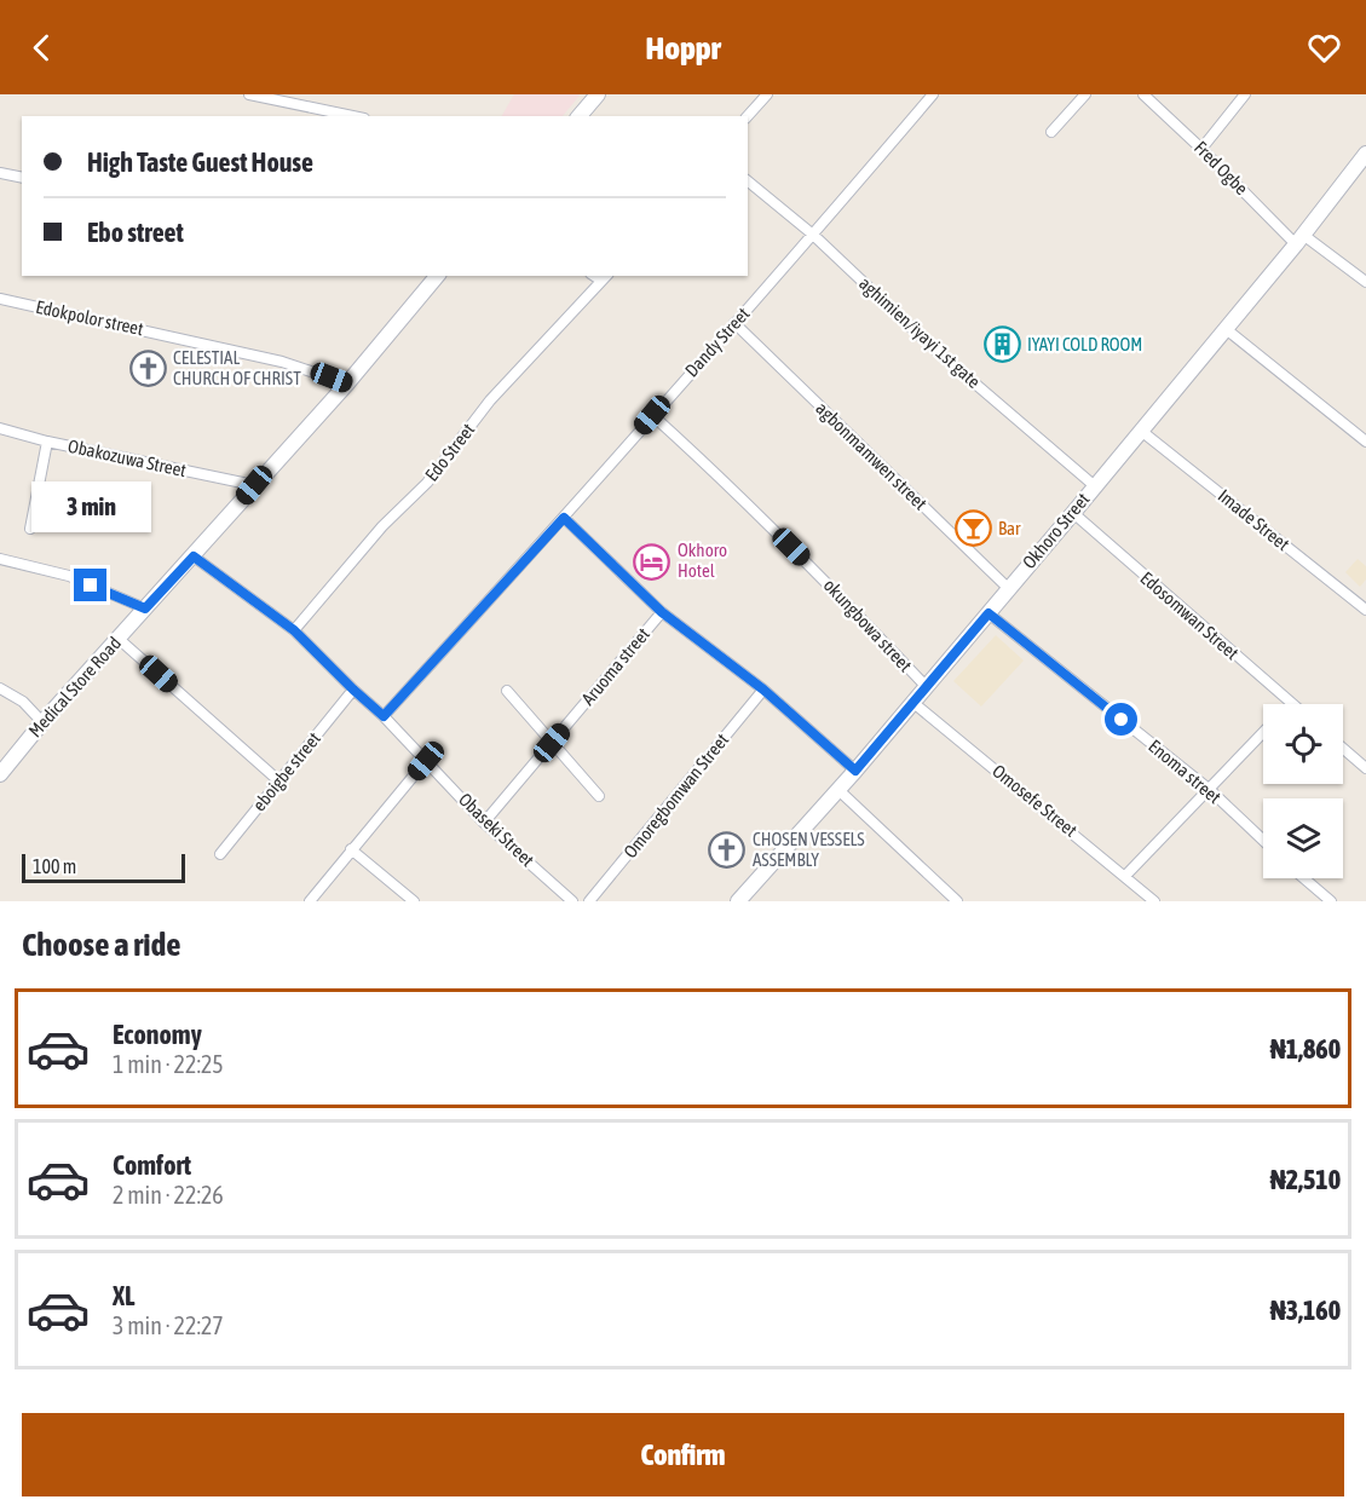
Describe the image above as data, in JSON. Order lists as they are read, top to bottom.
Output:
{
  "streets": {
    "street": [
      "Fred Ogbe",
      "Edokpolor street",
      "aghimien/iyayi 1st gate",
      "Dandy Street",
      "Edo Street",
      "agbonmamwen street",
      "Obakozuwa Street",
      "Imade Street",
      "Okhoro Street",
      "Edosomwan Street",
      "okungbowa street",
      "Aruoma street",
      "Medical Store Road",
      "eboigbe street",
      "Enoma street",
      "Omoregbomwan Street",
      "Omosefe Street",
      "Obaseki Street"
    ]
  },
  "crossings": [
    ["Fred Ogbe", "Okhoro Street"],
    ["Edokpolor street", "Medical Store Road"],
    ["aghimien/iyayi 1st gate", "Dandy Street"],
    ["aghimien/iyayi 1st gate", "Okhoro Street"],
    ["Dandy Street", "agbonmamwen street"],
    ["Dandy Street", "okungbowa street"],
    ["Dandy Street", "Obaseki Street"],
    ["Edo Street", "Obaseki Street"],
    ["agbonmamwen street", "Okhoro Street"],
    ["Obakozuwa Street", "Medical Store Road"],
    ["Imade Street", "Okhoro Street"],
    ["Okhoro Street", "Edosomwan Street"],
    ["Okhoro Street", "okungbowa street"],
    ["Okhoro Street", "Enoma street"],
    ["Okhoro Street", "Omosefe Street"],
    ["Aruoma street", "Obaseki Street"],
    ["Medical Store Road", "Obaseki Street"],
    ["eboigbe street", "Obaseki Street"]
  ],
  "places": {
    "building": ["IYAYI COLD ROOM"],
    "church": ["CELESTIAL CHURCH OF CHRIST", "CHOSEN VESSELS ASSEMBLY"],
    "bar": ["Bar"],
    "hotel": ["Okhoro Hotel"]
  },
  "scale_bar": "100 m",
  "page": {
    "header": "Hoppr",
    "banner": ["High Taste Guest House", "Ebo street"],
    "bubble": "3 min",
    "scale": "100 m",
    "heading": "Choose a ride",
    "list": [
      {
        "name": "Economy",
        "note": "1 min · 22:25",
        "value": "₦1,860"
      },
      {
        "name": "Comfort",
        "note": "2 min · 22:26",
        "value": "₦2,510"
      },
      {
        "name": "XL",
        "note": "3 min · 22:27",
        "value": "₦3,160"
      }
    ],
    "buttons": "Confirm"
  }
}
